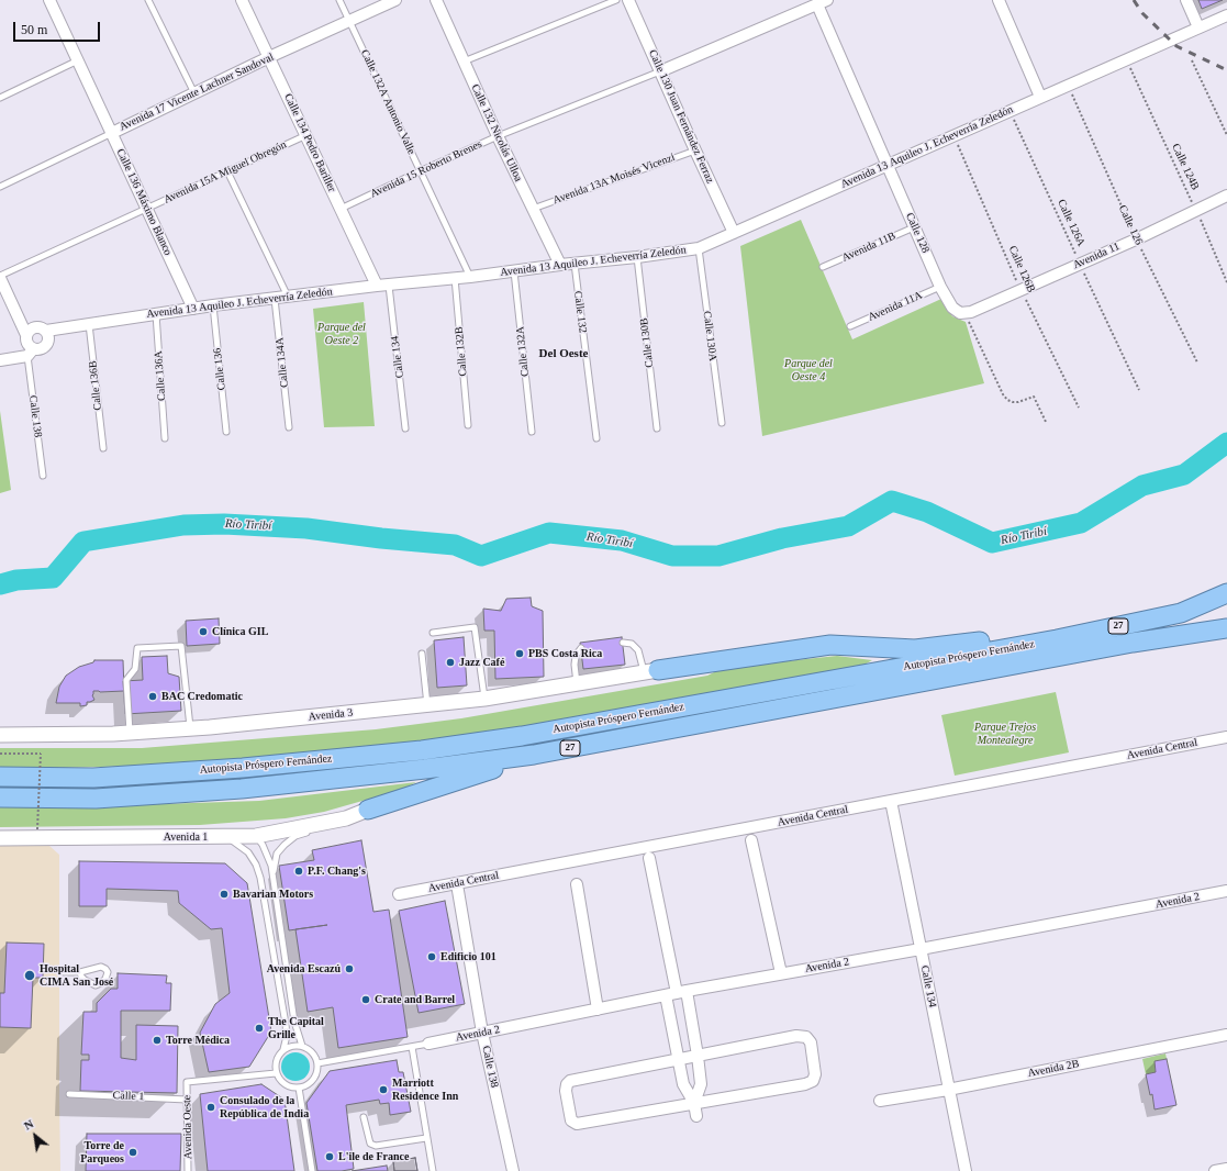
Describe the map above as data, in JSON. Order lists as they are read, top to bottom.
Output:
{
  "streets": {
    "highway": ["27", "Autopista Próspero Fernández"],
    "street": [
      "Avenida 17 Vicente Lachner Sandoval",
      "Calle 130 Juan Fernández Ferraz",
      "Calle 132 Nicolás Ulloa",
      "Calle 134 Pedro Bariller",
      "Avenida 13 Aquileo J. Echeverría Zeledón",
      "Calle 136 Máximo Blanco",
      "Calle 128",
      "Avenida 11",
      "Calle 134",
      "Calle 138",
      "Avenida 3",
      "Avenida Central",
      "Avenida 1",
      "Avenida 2",
      "Avenida 2B"
    ],
    "lane": [
      "Calle 132A Antonio Valle",
      "Avenida 15 Roberto Brenes",
      "Avenida 15A Miguel Obregón",
      "Avenida 13A Moisés Vicenzi",
      "Avenida 11B",
      "Avenida 11A",
      "Calle 132",
      "Calle 130A",
      "Calle 130B",
      "Calle 132B",
      "Calle 132A",
      "Calle 134A",
      "Calle 136",
      "Calle 136A",
      "Calle 136B",
      "Calle 1",
      "Avenida Oeste"
    ],
    "path": [
      "Calle 124B",
      "Calle 126A",
      "Calle 126",
      "Calle 126B"
    ]
  },
  "crossings": [
    ["Avenida 17 Vicente Lachner Sandoval", "Calle 132A Antonio Valle"],
    ["Avenida 17 Vicente Lachner Sandoval", "Calle 134 Pedro Bariller"],
    ["Avenida 17 Vicente Lachner Sandoval", "Calle 136 Máximo Blanco"],
    ["Calle 132A Antonio Valle", "Avenida 13 Aquileo J. Echeverría Zeledón"],
    ["Calle 132A Antonio Valle", "Avenida 15 Roberto Brenes"],
    ["Calle 130 Juan Fernández Ferraz", "Avenida 13 Aquileo J. Echeverría Zeledón"],
    ["Calle 130 Juan Fernández Ferraz", "Avenida 15 Roberto Brenes"],
    ["Calle 130 Juan Fernández Ferraz", "Avenida 13A Moisés Vicenzi"],
    ["Calle 132 Nicolás Ulloa", "Avenida 13 Aquileo J. Echeverría Zeledón"],
    ["Calle 132 Nicolás Ulloa", "Avenida 15 Roberto Brenes"],
    ["Calle 132 Nicolás Ulloa", "Avenida 13A Moisés Vicenzi"],
    ["Calle 134 Pedro Bariller", "Avenida 13 Aquileo J. Echeverría Zeledón"],
    ["Calle 134 Pedro Bariller", "Avenida 15 Roberto Brenes"],
    ["Calle 134 Pedro Bariller", "Avenida 15A Miguel Obregón"],
    ["Calle 134 Pedro Bariller", "Calle 134"],
    ["Avenida 13 Aquileo J. Echeverría Zeledón", "Calle 124B"],
    ["Avenida 13 Aquileo J. Echeverría Zeledón", "Calle 136 Máximo Blanco"],
    ["Avenida 13 Aquileo J. Echeverría Zeledón", "Calle 126A"],
    ["Avenida 13 Aquileo J. Echeverría Zeledón", "Calle 126"],
    ["Avenida 13 Aquileo J. Echeverría Zeledón", "Calle 128"],
    ["Avenida 13 Aquileo J. Echeverría Zeledón", "Calle 126B"],
    ["Avenida 13 Aquileo J. Echeverría Zeledón", "Calle 132"],
    ["Avenida 13 Aquileo J. Echeverría Zeledón", "Calle 130A"],
    ["Avenida 13 Aquileo J. Echeverría Zeledón", "Calle 130B"],
    ["Avenida 13 Aquileo J. Echeverría Zeledón", "Calle 132B"],
    ["Avenida 13 Aquileo J. Echeverría Zeledón", "Calle 132A"],
    ["Avenida 13 Aquileo J. Echeverría Zeledón", "Calle 134"],
    ["Avenida 13 Aquileo J. Echeverría Zeledón", "Calle 134A"],
    ["Avenida 13 Aquileo J. Echeverría Zeledón", "Calle 136"],
    ["Avenida 13 Aquileo J. Echeverría Zeledón", "Calle 136A"],
    ["Avenida 13 Aquileo J. Echeverría Zeledón", "Calle 136B"],
    ["Avenida 13 Aquileo J. Echeverría Zeledón", "Calle 138"],
    ["Calle 124B", "Avenida 11"],
    ["Avenida 15A Miguel Obregón", "Calle 136 Máximo Blanco"],
    ["Calle 126A", "Avenida 11"],
    ["Calle 126", "Avenida 11"],
    ["Calle 128", "Avenida 11B"],
    ["Calle 128", "Avenida 11"],
    ["Calle 128", "Avenida 11A"],
    ["Avenida 11", "Calle 126B"],
    ["Calle 134", "Avenida Central"],
    ["Calle 134", "Avenida 2"],
    ["Calle 134", "Avenida 2B"],
    ["Calle 138", "Avenida Central"],
    ["Calle 138", "Avenida 2"],
    ["Calle 1", "Avenida Oeste"]
  ],
  "districts": ["Del Oeste"],
  "water": ["Río Tiribí"],
  "parks": ["Parque del Oeste 2", "Parque del Oeste 4", "Parque Trejos Montealegre"],
  "places": [
    "Clínica GIL",
    "PBS Costa Rica",
    "Jazz Café",
    "BAC Credomatic",
    "P.F. Chang's",
    "Bavarian Motors",
    "Edificio 101",
    "Avenida Escazú",
    "Hospital CIMA San José",
    "Crate and Barrel",
    "The Capital Grille",
    "Torre Médica",
    "Marriott Residence Inn",
    "Consulado de la República de India",
    "Torre de Parqueos",
    "L'ile de France"
  ],
  "scale_bar": "50 m",
  "north": "top left"
}
